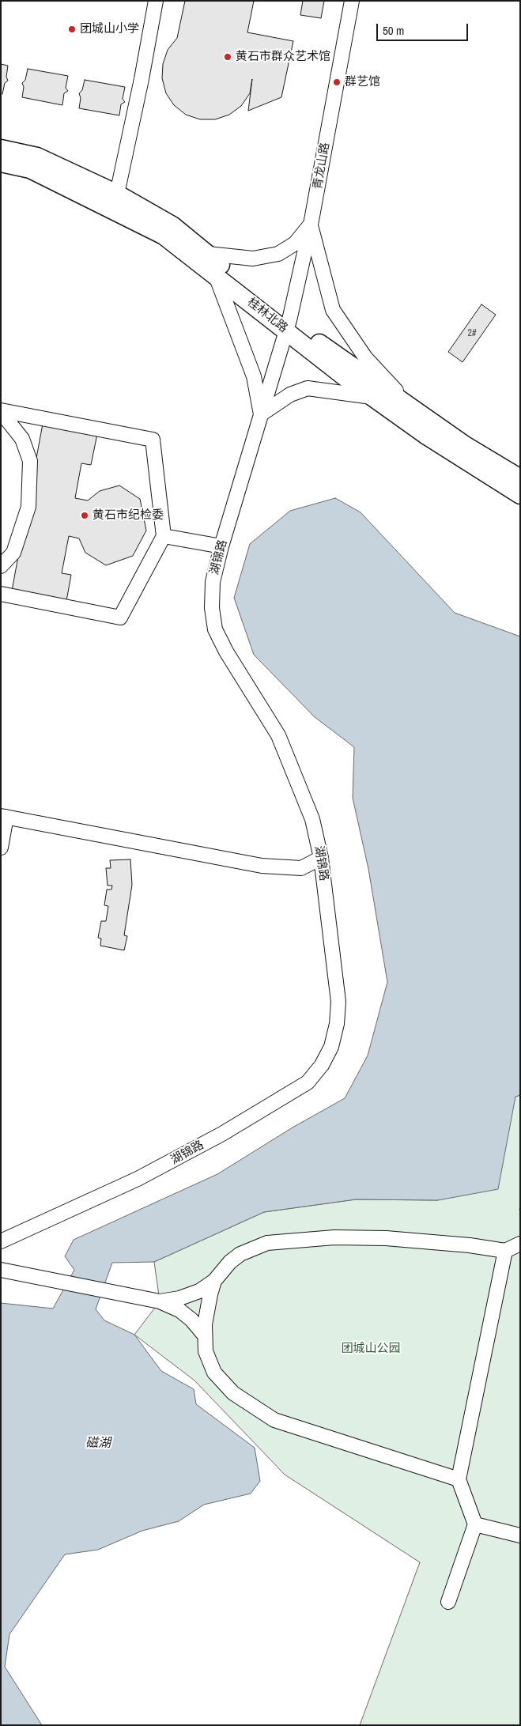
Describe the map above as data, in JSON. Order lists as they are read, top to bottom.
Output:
{
  "streets": {
    "main road": ["桂林北路"],
    "street": ["青龙山路", "湖锦路"]
  },
  "crossings": [
    ["青龙山路", "桂林北路"],
    ["青龙山路", "湖锦路"],
    ["桂林北路", "湖锦路"]
  ],
  "water": ["磁湖"],
  "parks": ["团城山公园"],
  "places": [
    "团城山小学",
    "黄石市群众艺术馆",
    "群艺馆",
    "黄石市纪检委"
  ],
  "house_numbers": ["2#"],
  "scale_bar": "50 m"
}
